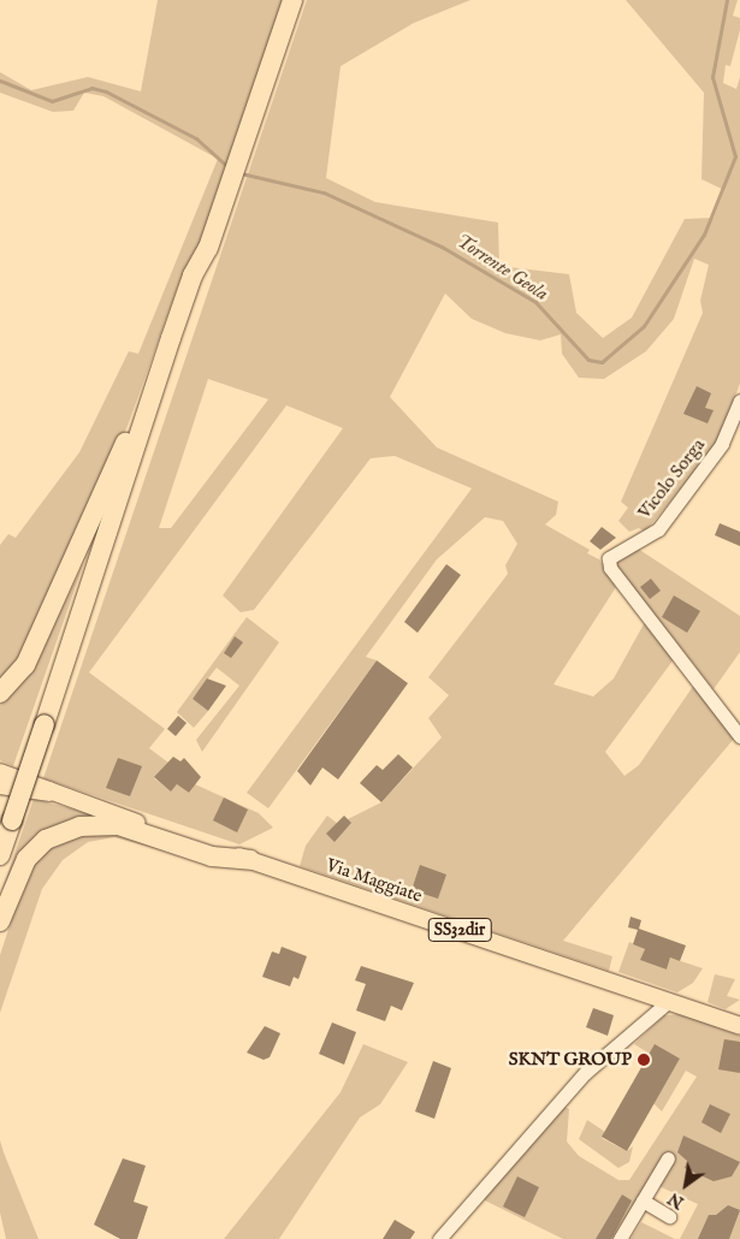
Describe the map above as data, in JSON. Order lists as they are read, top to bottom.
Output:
{
  "streets": {
    "main road": ["Via Maggiate", "SS32dir"],
    "street": ["Vicolo Sorga"]
  },
  "crossings": [
    ["Via Maggiate", "SS32dir"]
  ],
  "water": ["Torrente Geola"],
  "places": ["SKNT GROUP"],
  "north": "bottom left"
}
